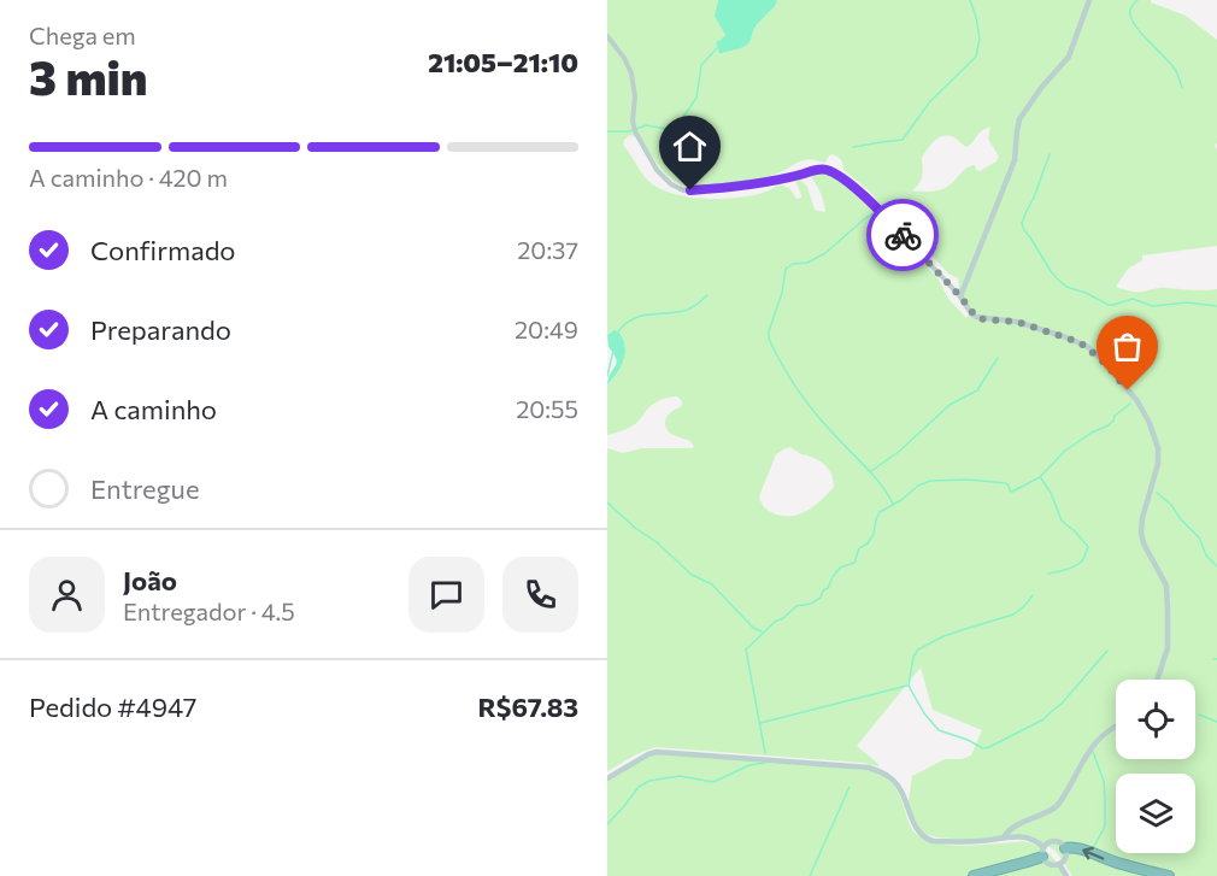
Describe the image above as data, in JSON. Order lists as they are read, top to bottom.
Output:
{
  "page": {
    "heading": ["3 min", "Chega em", "21:05–21:10"],
    "panel": [
      "João",
      "Entregador · 4.5",
      "Pedido #4947",
      "R$67.83"
    ],
    "bar": "A caminho · 420 m",
    "list": [
      ["Confirmado", "20:37"],
      ["Preparando", "20:49"],
      ["A caminho", "20:55"],
      "Entregue"
    ]
  }
}
